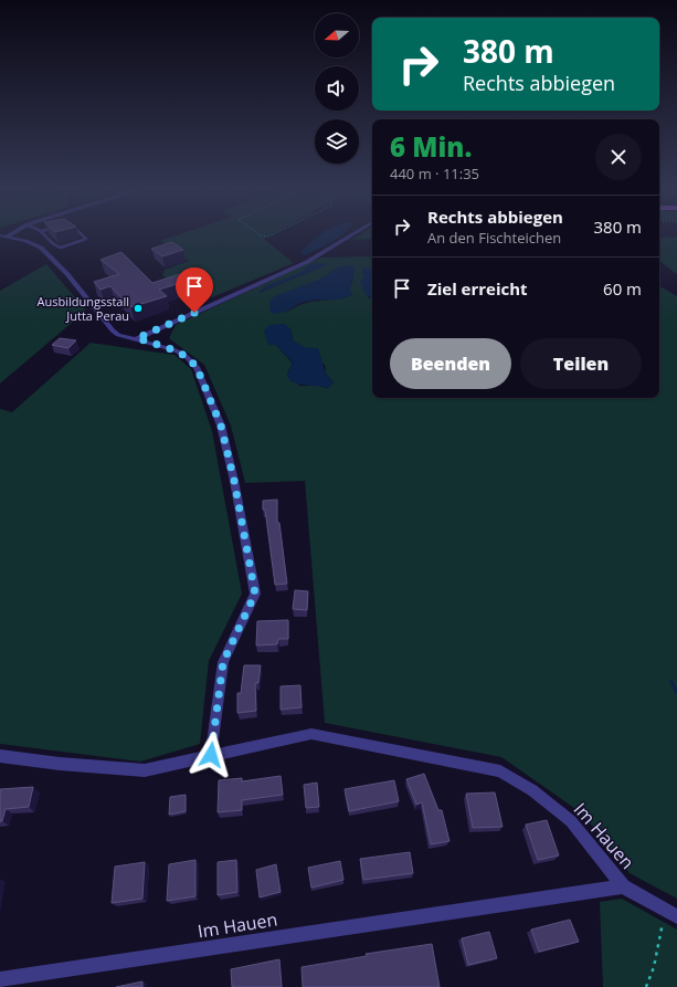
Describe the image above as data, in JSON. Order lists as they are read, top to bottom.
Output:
{
  "streets": {
    "street": ["Im Hauen"]
  },
  "places": ["Ausbildungsstall Jutta Perau"],
  "north": "left",
  "page": {
    "turn": ["380 m", "Rechts abbiegen"],
    "heading": ["6 Min.", "440 m · 11:35"],
    "list": [
      {
        "name": "Rechts abbiegen",
        "note": "An den Fischteichen",
        "value": "380 m"
      },
      {
        "name": "Ziel erreicht",
        "value": "60 m"
      }
    ],
    "buttons": ["Beenden", "Teilen"]
  }
}
